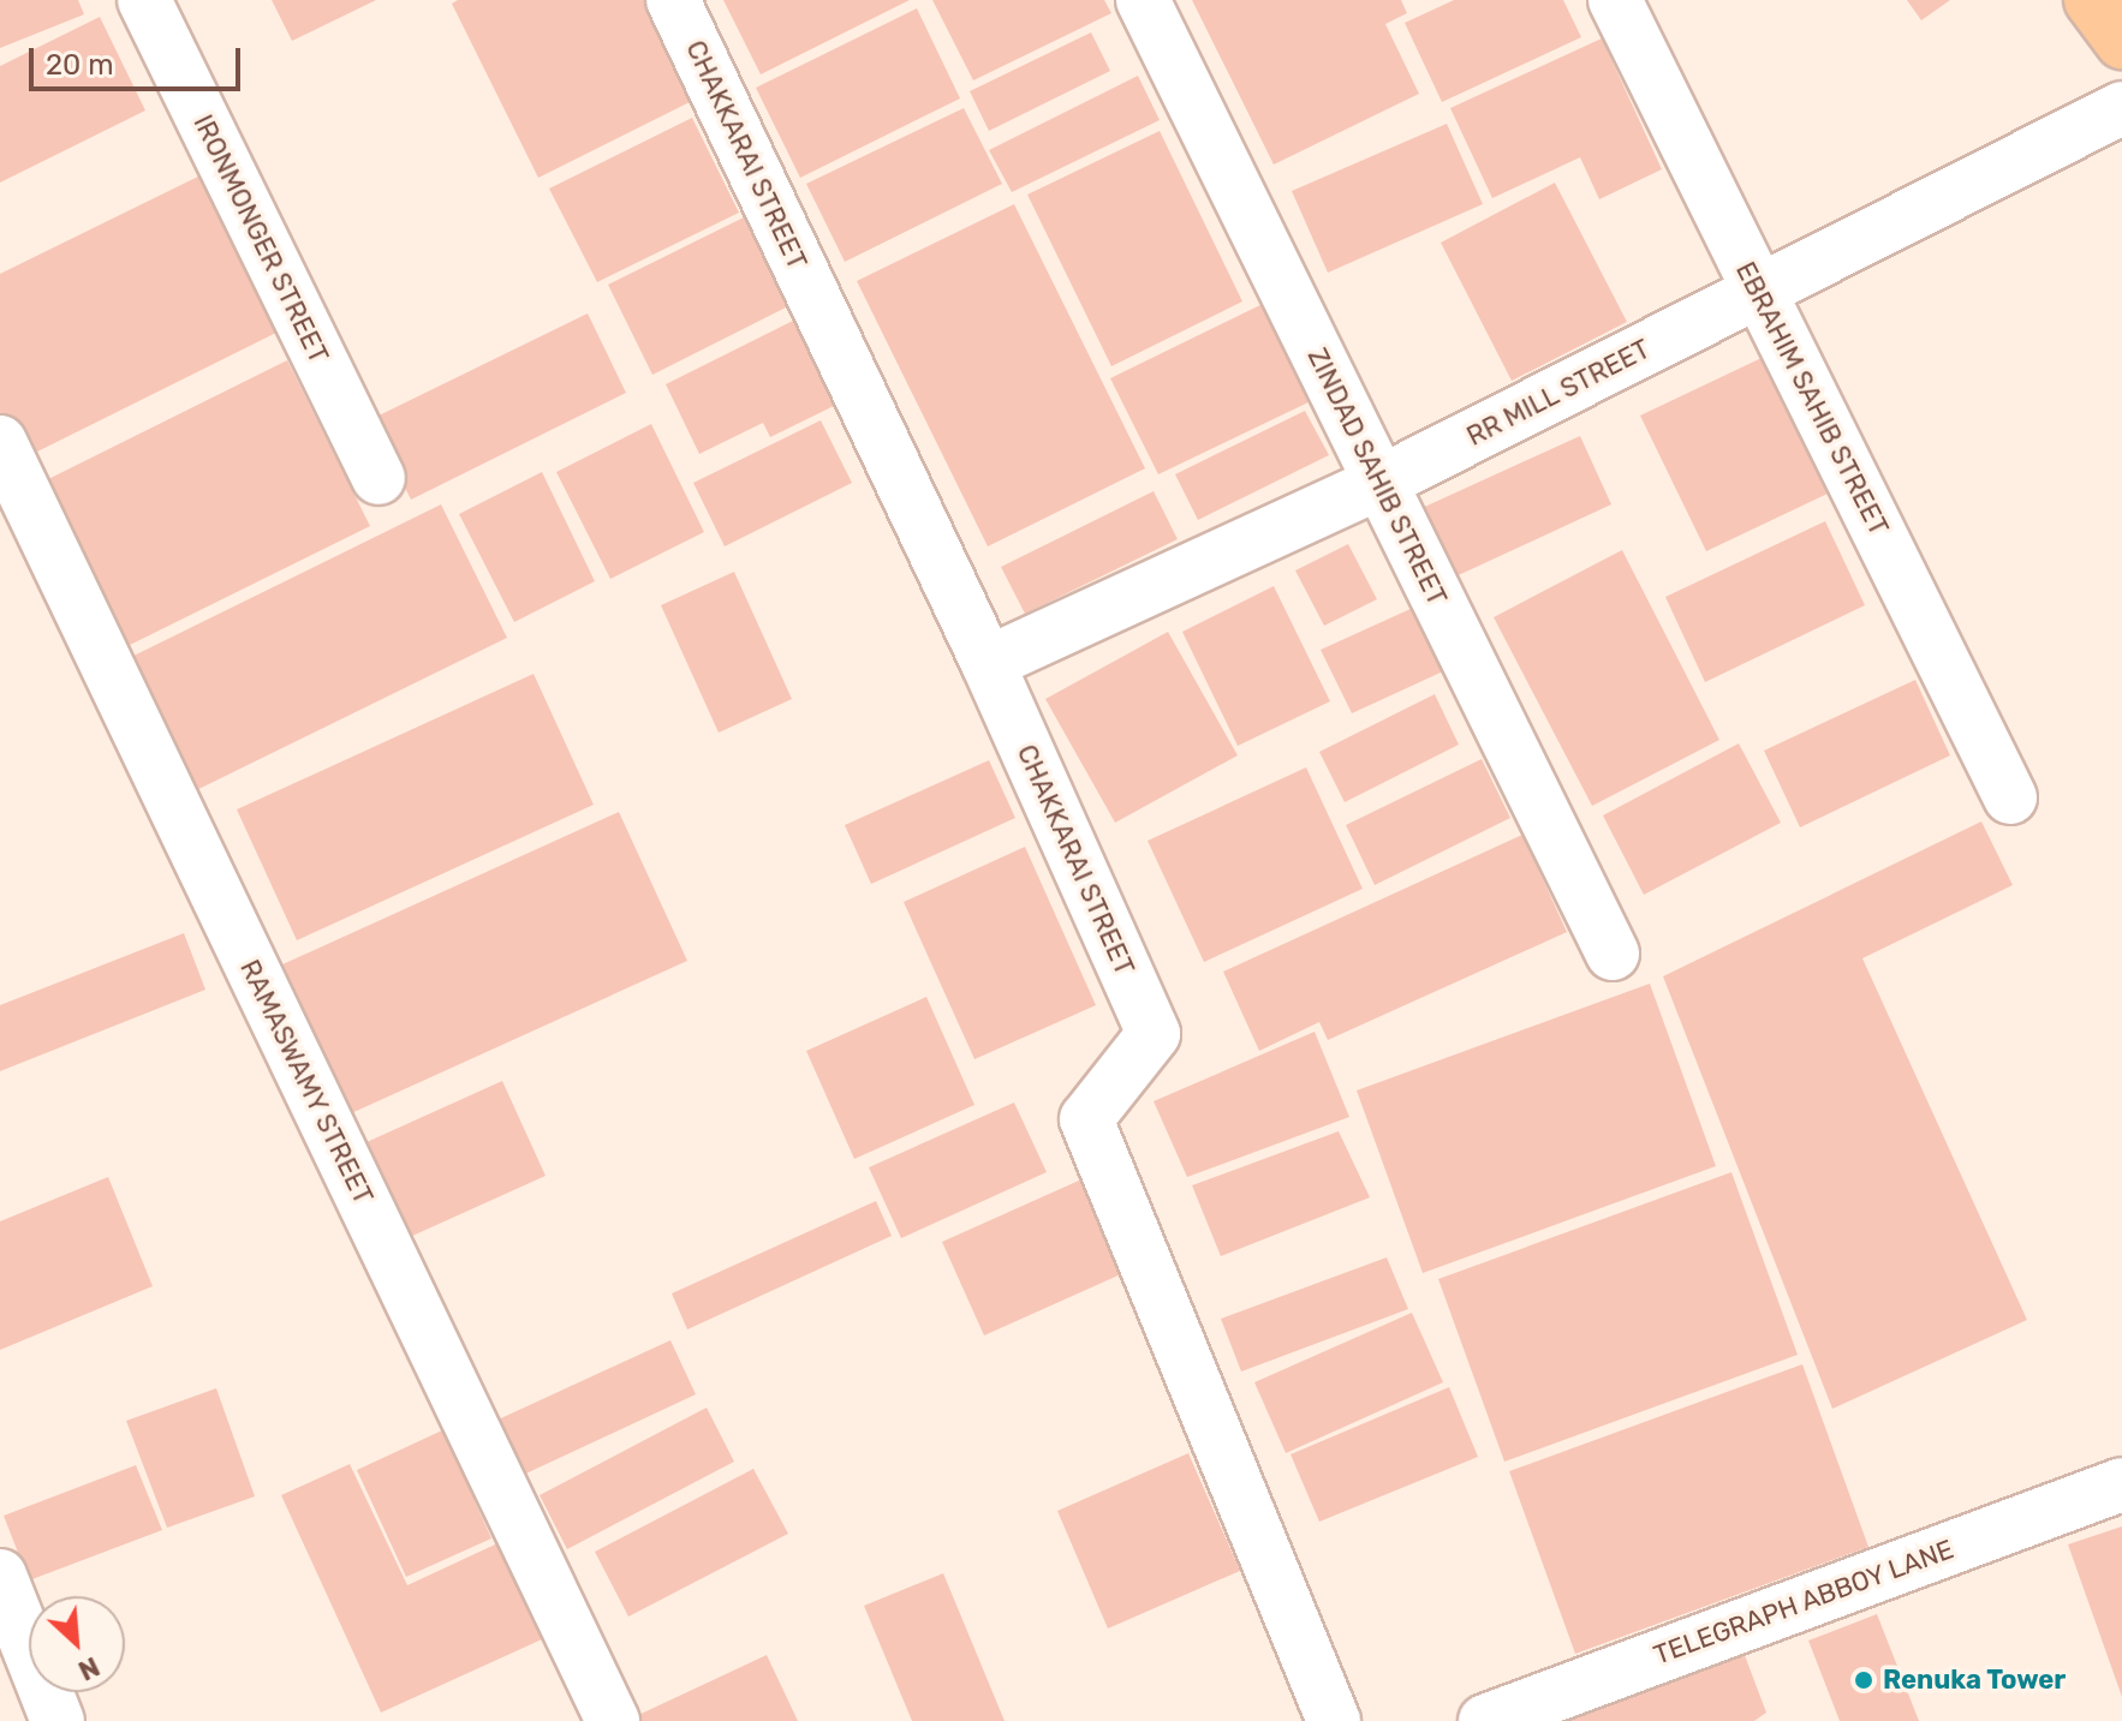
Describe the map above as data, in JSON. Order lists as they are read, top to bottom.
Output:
{
  "streets": {
    "street": [
      "CHAKKARAI STREET",
      "IRONMONGER STREET",
      "RR MILL STREET",
      "EBRAHIM SAHIB STREET",
      "ZINDAD SAHIB STREET",
      "RAMASWAMY STREET",
      "TELEGRAPH ABBOY LANE"
    ]
  },
  "crossings": [
    ["CHAKKARAI STREET", "RR MILL STREET"],
    ["RR MILL STREET", "EBRAHIM SAHIB STREET"],
    ["RR MILL STREET", "ZINDAD SAHIB STREET"]
  ],
  "places": ["Renuka Tower"],
  "scale_bar": "20 m",
  "north": "bottom right"
}
